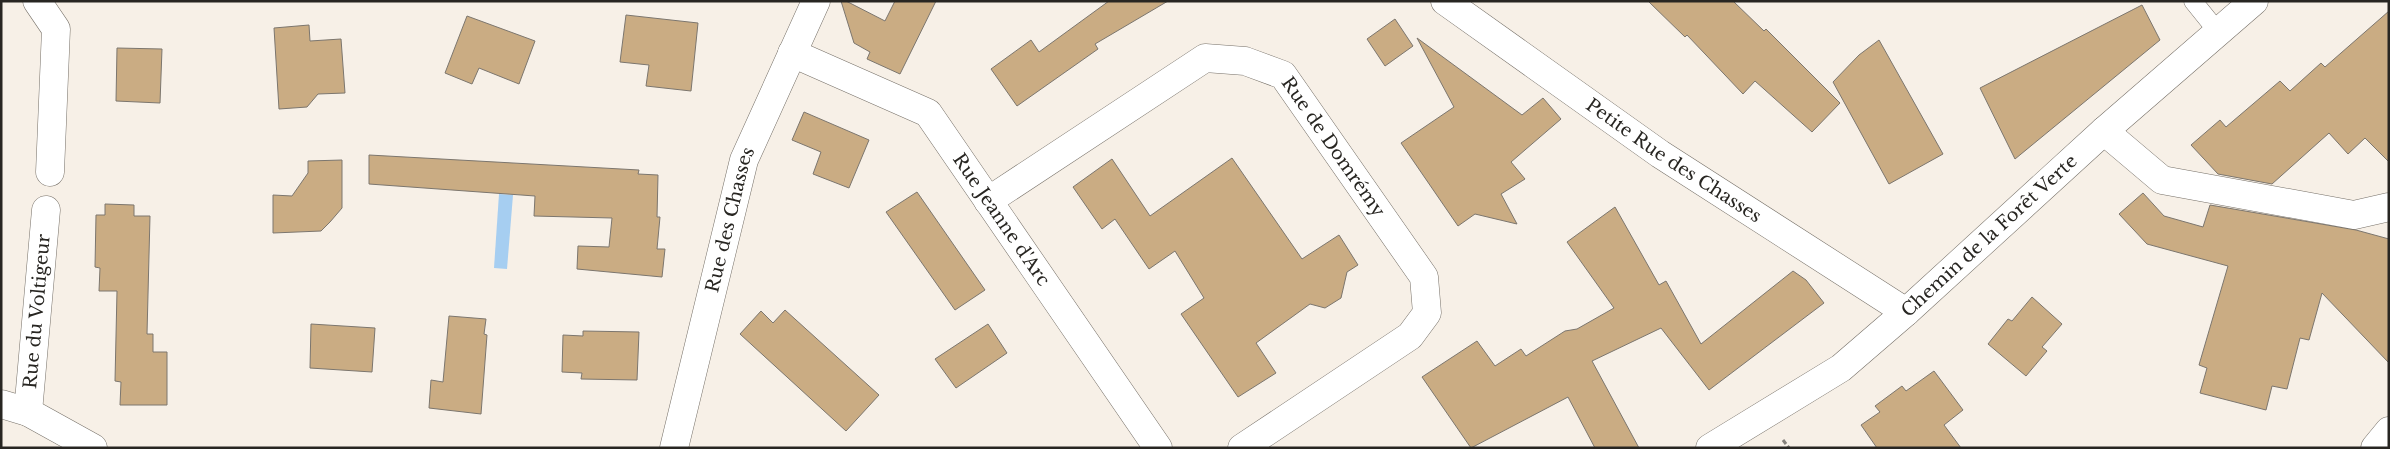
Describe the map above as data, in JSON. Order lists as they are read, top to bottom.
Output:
{
  "streets": {
    "street": [
      "Rue de Domrémy",
      "Petite Rue des Chasses",
      "Rue Jeanne d'Arc",
      "Rue des Chasses",
      "Chemin de la Forêt Verte",
      "Rue du Voltigeur"
    ]
  },
  "crossings": [
    ["Rue de Domrémy", "Rue Jeanne d'Arc"],
    ["Petite Rue des Chasses", "Chemin de la Forêt Verte"],
    ["Rue Jeanne d'Arc", "Rue des Chasses"]
  ]
}
